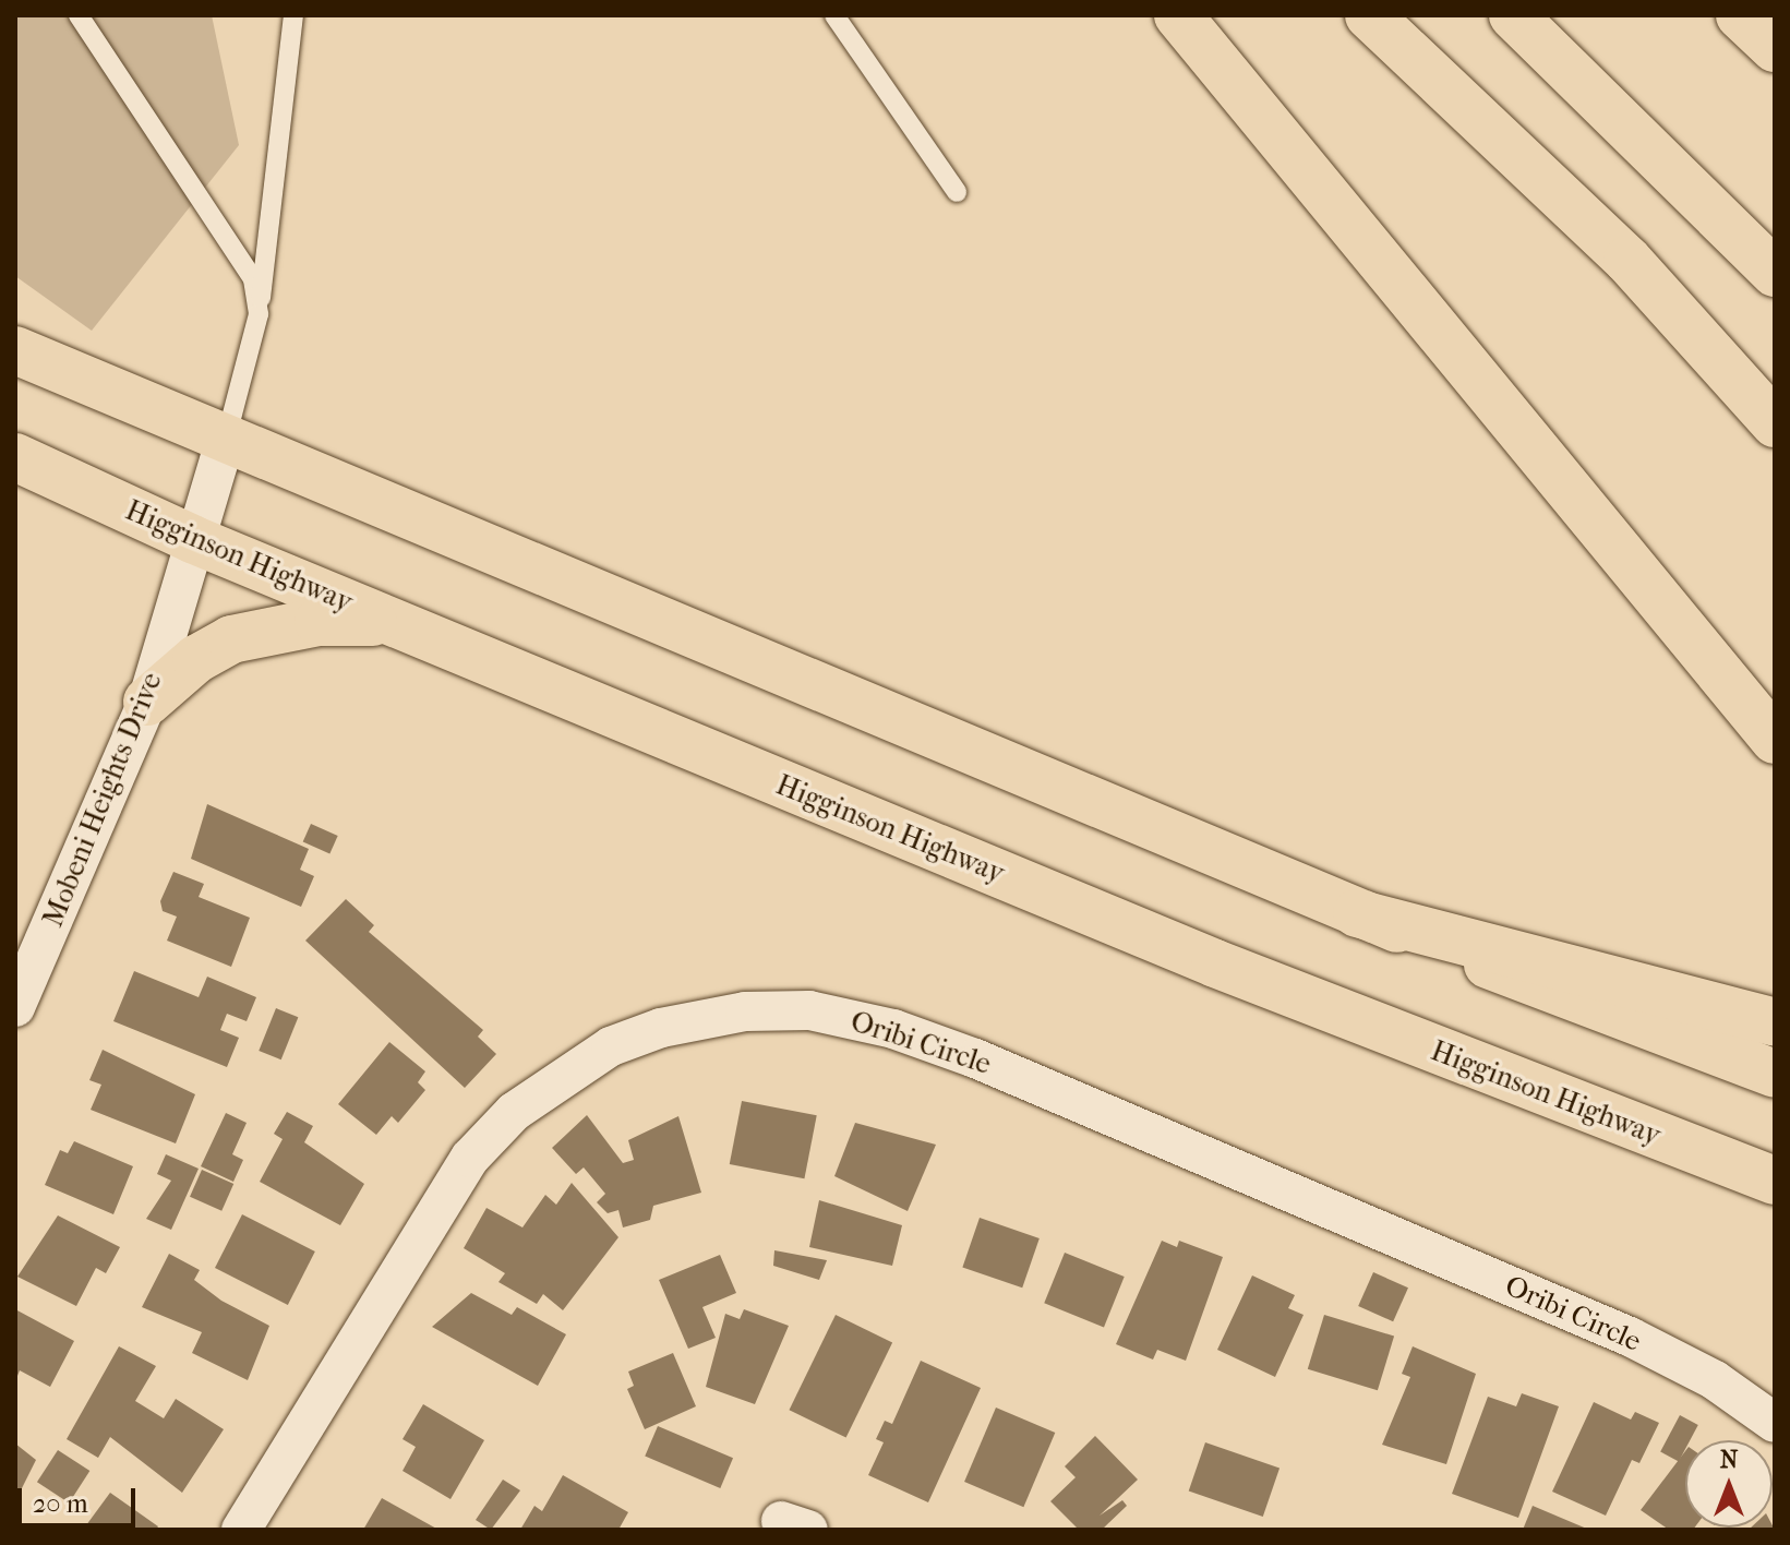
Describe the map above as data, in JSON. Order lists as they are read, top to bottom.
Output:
{
  "streets": {
    "highway": ["Higginson Highway"],
    "street": ["Mobeni Heights Drive", "Oribi Circle"]
  },
  "crossings": [
    ["Higginson Highway", "Mobeni Heights Drive"]
  ],
  "scale_bar": "20 m",
  "north": "top"
}
